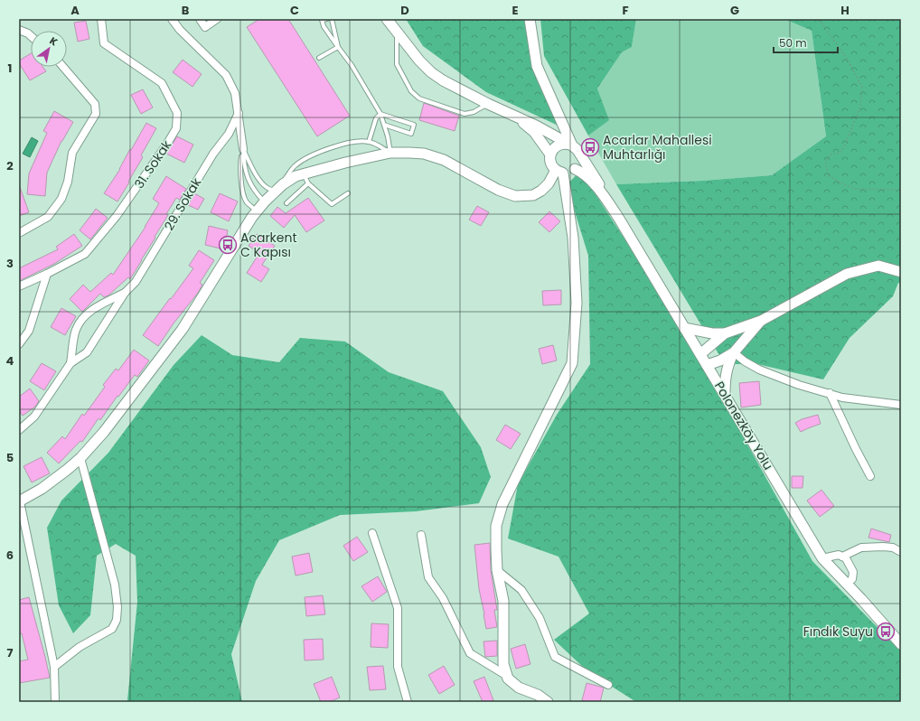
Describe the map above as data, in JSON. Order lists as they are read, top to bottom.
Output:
{
  "streets": {
    "main road": ["Polonezköy Yolu"],
    "street": ["31. Sokak", "29. Sokak"]
  },
  "places": {
    "bus stop": ["Acarlar Mahallesi Muhtarlığı", "Acarkent C Kapısı", "Fındık Suyu"]
  },
  "scale_bar": "50 m",
  "north": "top right",
  "grid": {
    "columns": [
      "A",
      "B",
      "C",
      "D",
      "E",
      "F",
      "G",
      "H"
    ],
    "rows": [
      "1",
      "2",
      "3",
      "4",
      "5",
      "6",
      "7"
    ]
  }
}
